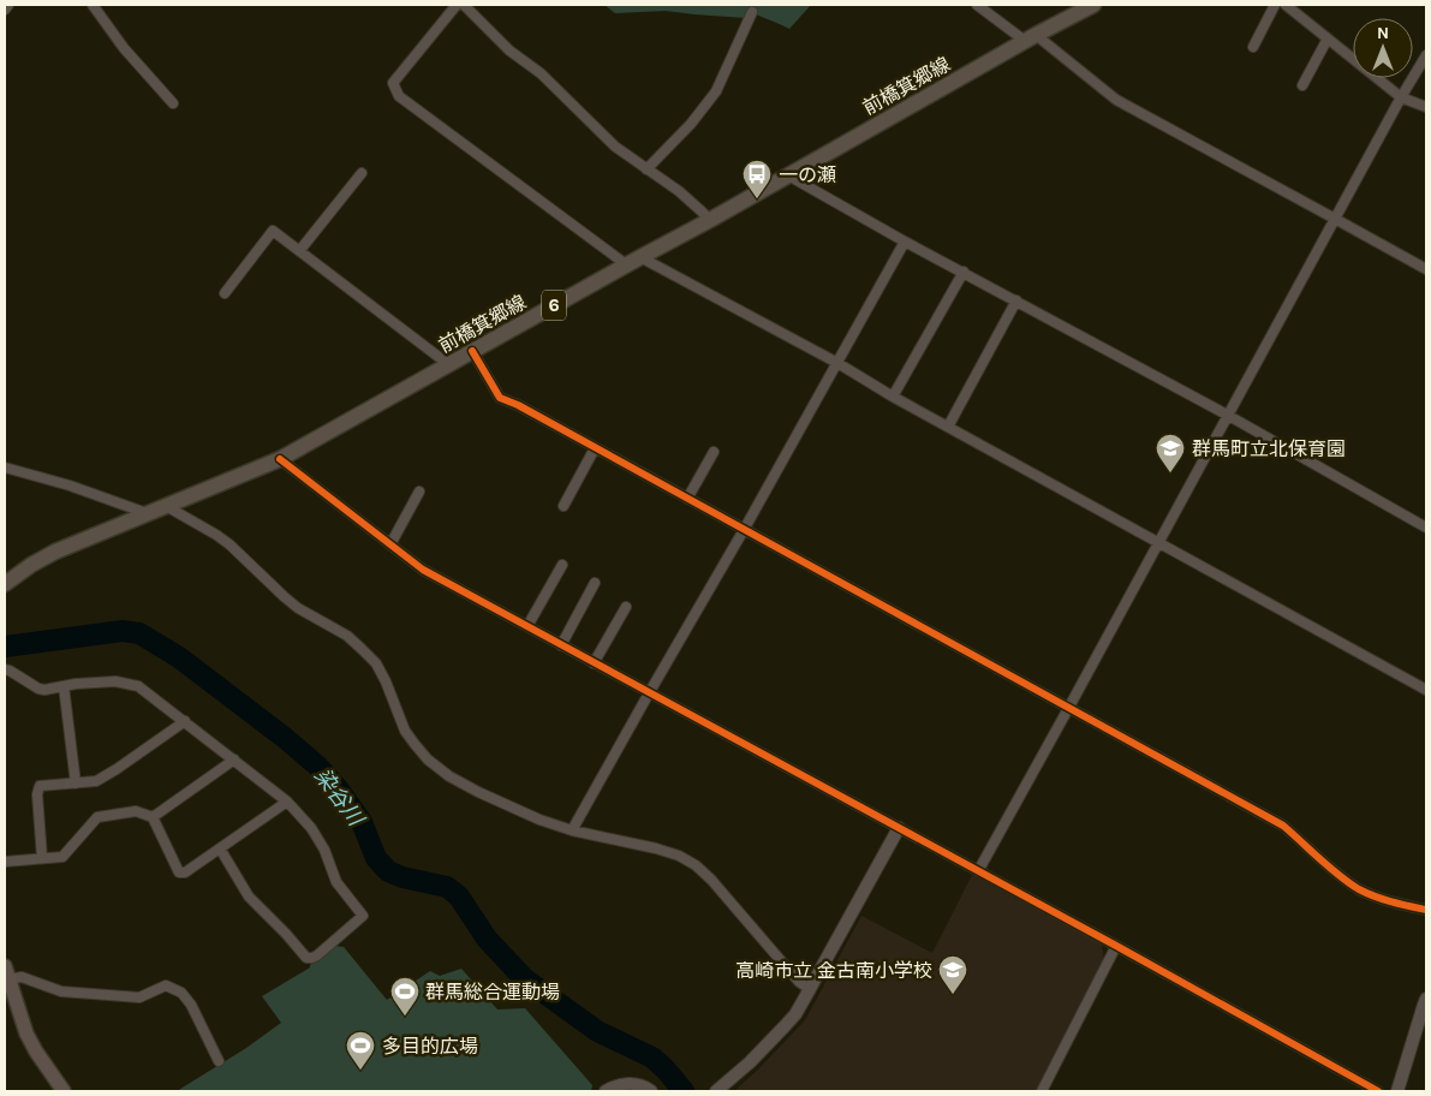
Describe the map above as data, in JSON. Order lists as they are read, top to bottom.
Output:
{
  "streets": {
    "main road": ["前橋箕郷線", "6"]
  },
  "water": ["染谷川"],
  "places": {
    "bus stop": ["一の瀬"],
    "school or university": ["群馬町立北保育園", "高崎市立 金古南小学校"],
    "sports": ["群馬総合運動場", "多目的広場"]
  },
  "north": "top"
}
